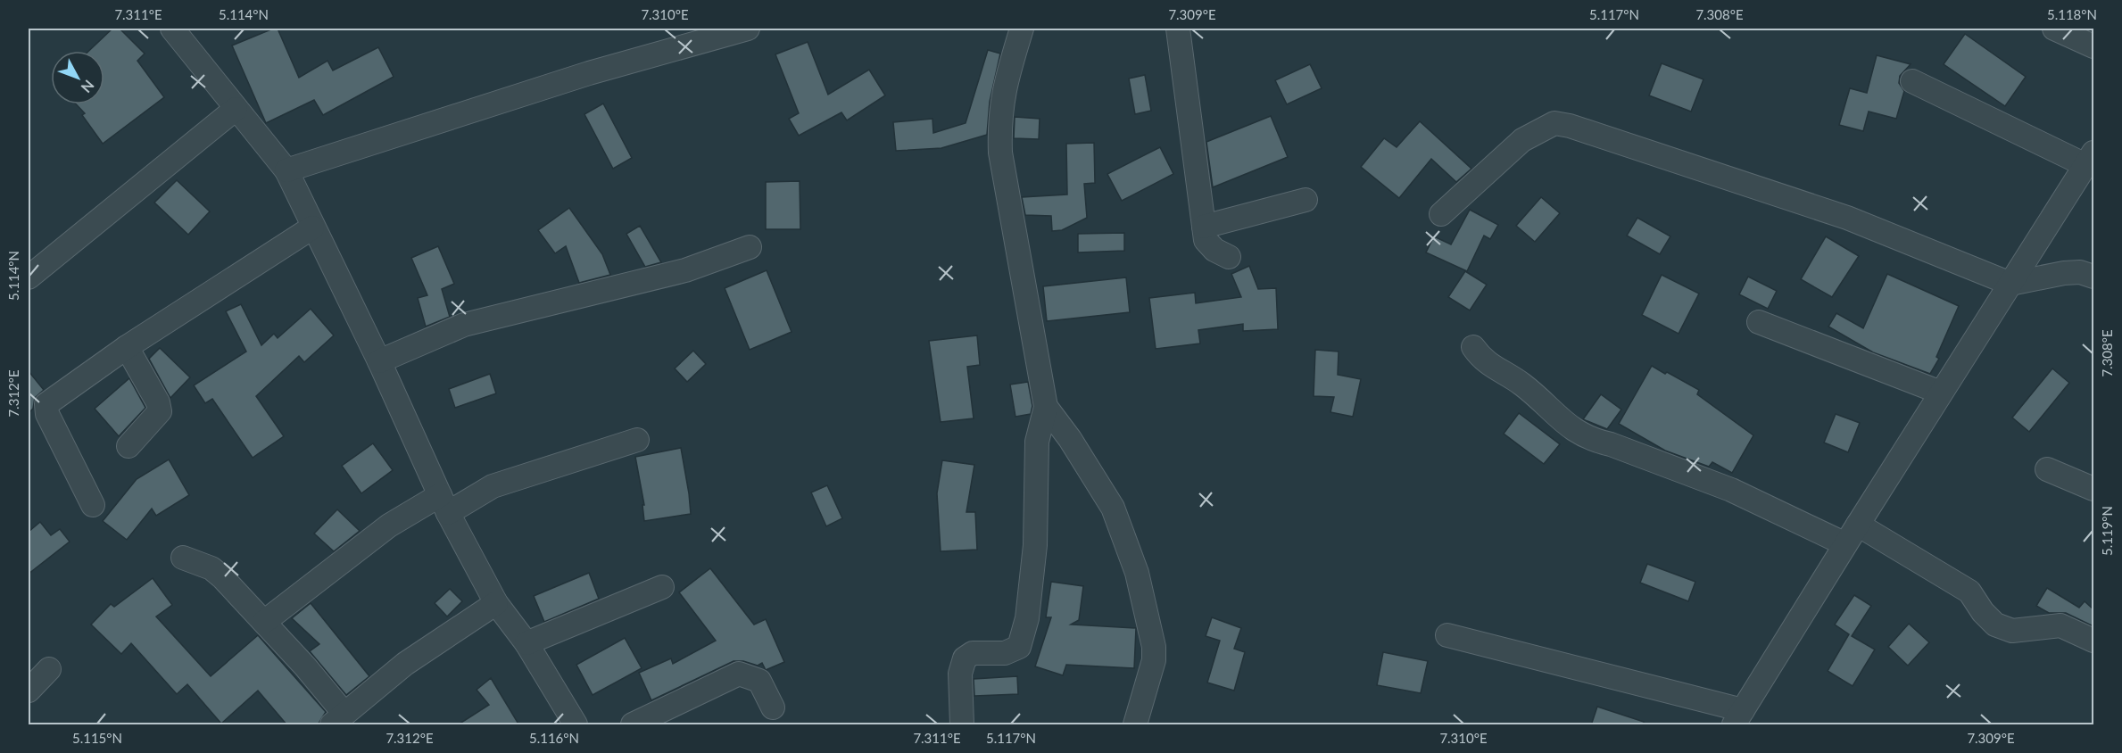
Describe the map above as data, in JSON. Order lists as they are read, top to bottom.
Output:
{
  "north": "bottom right",
  "coordinates": [
    "7.311°E",
    "5.114°N",
    "7.310°E",
    "7.309°E",
    "5.117°N",
    "7.308°E",
    "5.118°N",
    "7.312°E",
    "5.119°N",
    "5.115°N",
    "5.116°N"
  ]
}
